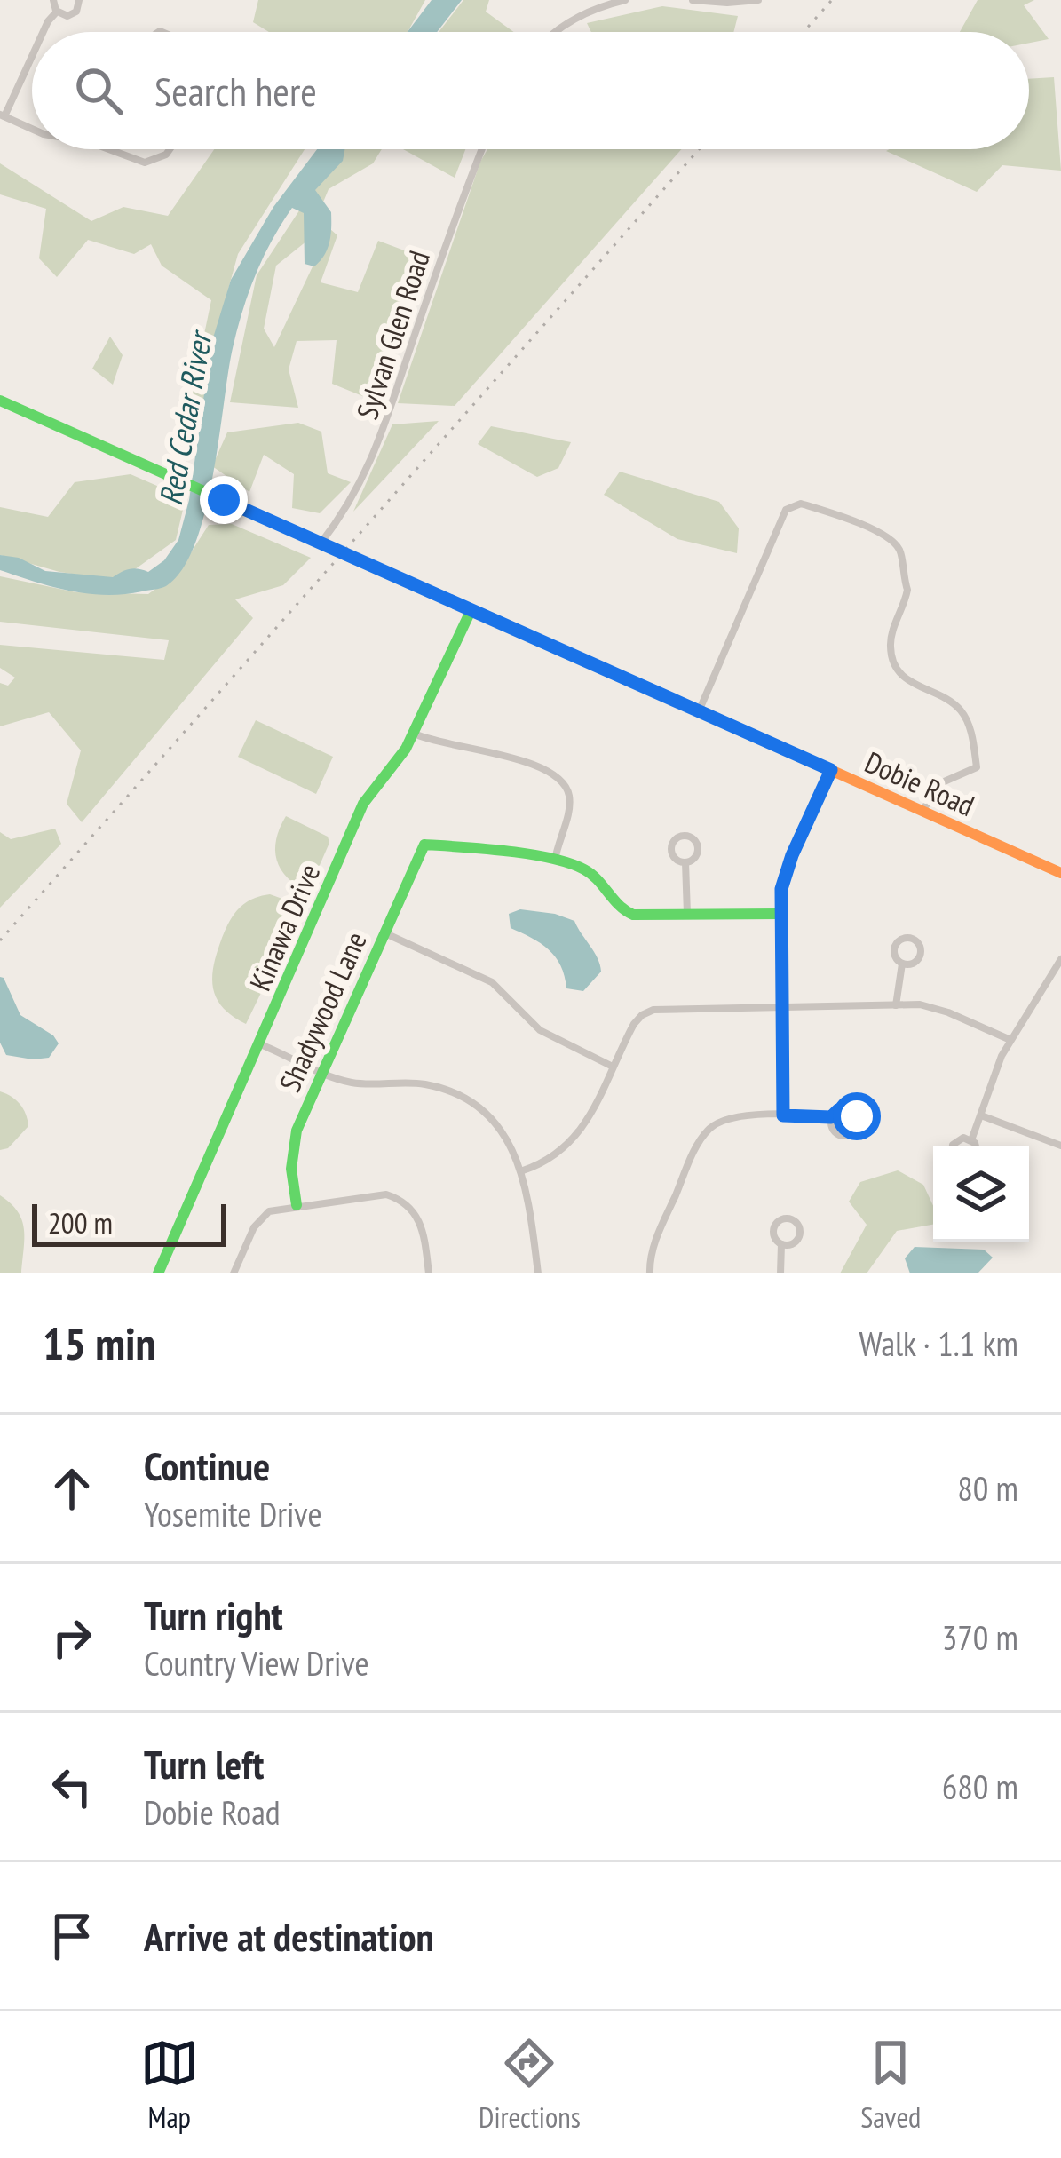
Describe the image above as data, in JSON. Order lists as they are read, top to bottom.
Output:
{
  "streets": {
    "street": [
      "Sylvan Glen Road",
      "Dobie Road",
      "Kinawa Drive",
      "Shadywood Lane"
    ]
  },
  "crossings": [
    ["Sylvan Glen Road", "Dobie Road"],
    ["Dobie Road", "Kinawa Drive"]
  ],
  "water": ["Red Cedar River"],
  "scale_bar": "200 m",
  "page": {
    "search": "Search here",
    "scale": "200 m",
    "heading": ["15 min", "Walk · 1.1 km"],
    "list": [
      ["Continue", "Yosemite Drive", "80 m"],
      ["Turn right", "Country View Drive", "370 m"],
      ["Turn left", "Dobie Road", "680 m"],
      "Arrive at destination"
    ],
    "nav": ["Map", "Directions", "Saved"]
  }
}
